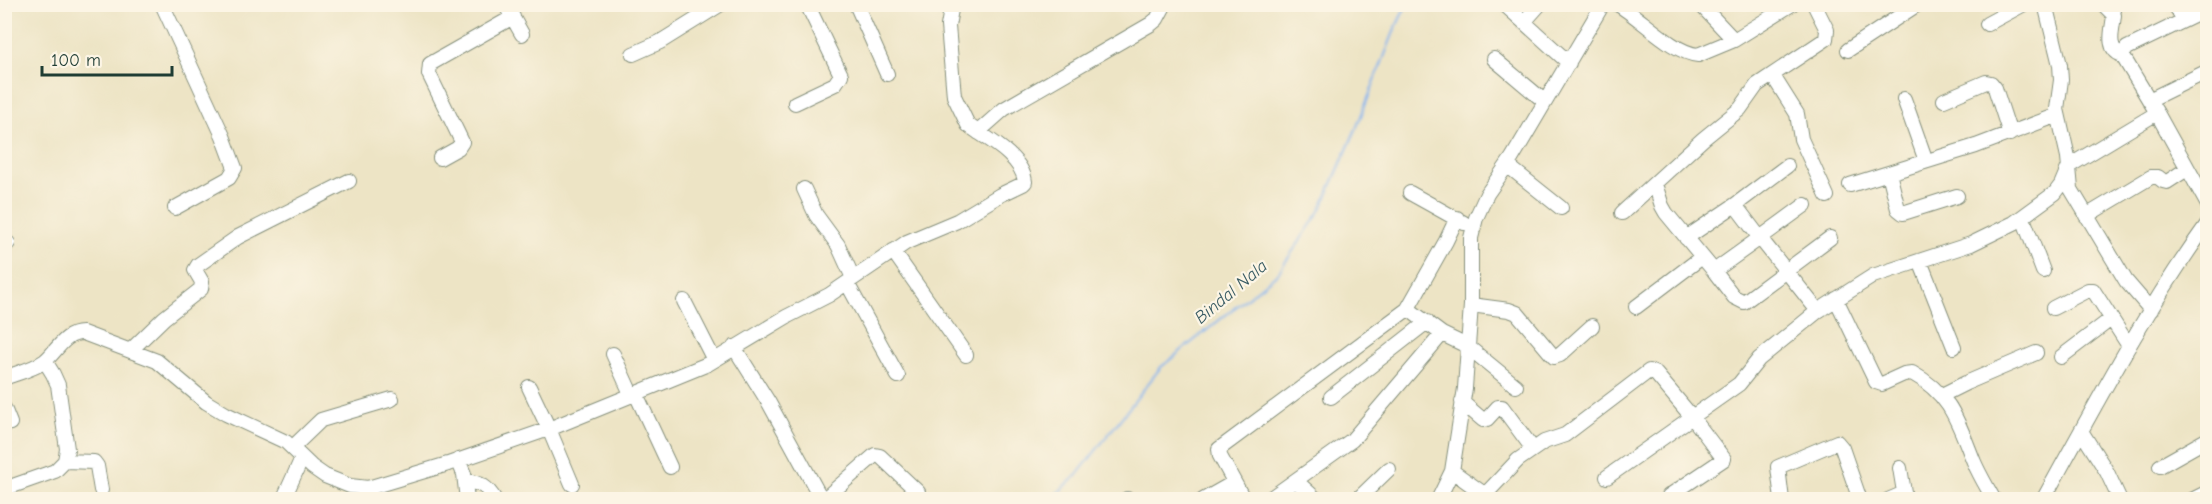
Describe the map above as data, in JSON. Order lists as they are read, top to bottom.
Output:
{
  "water": ["Bindal Nala"],
  "scale_bar": "100 m"
}
